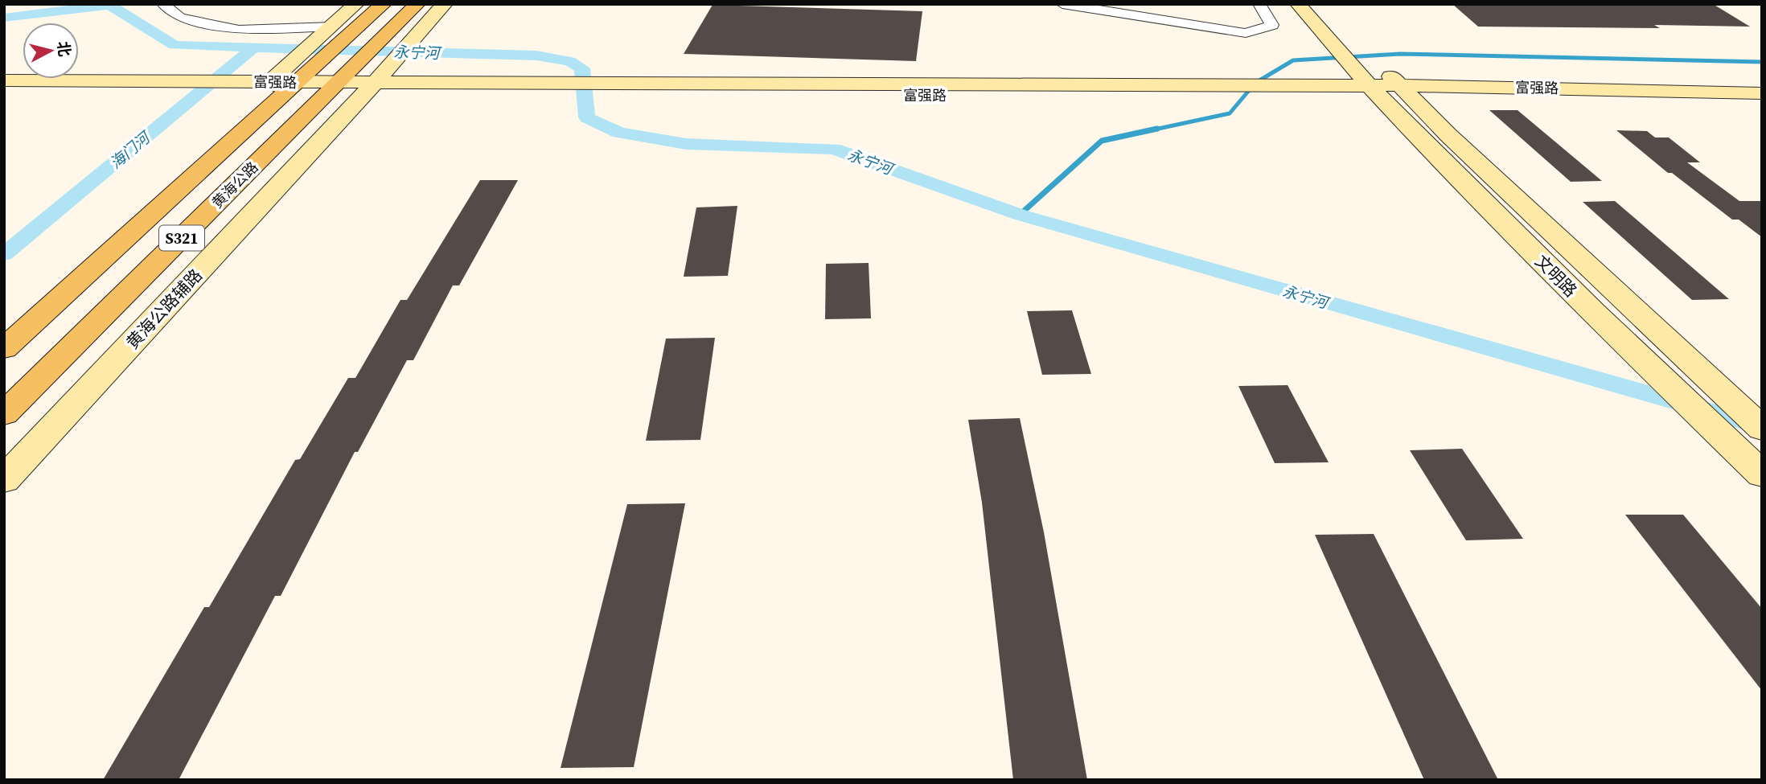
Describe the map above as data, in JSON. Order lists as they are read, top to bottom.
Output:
{
  "streets": {
    "main road": [
      "富强路",
      "黄海公路",
      "S321",
      "文明路",
      "黄海公路辅路"
    ]
  },
  "crossings": [
    ["富强路", "黄海公路"],
    ["富强路", "文明路"],
    ["富强路", "黄海公路辅路"],
    ["黄海公路", "黄海公路辅路"]
  ],
  "water": ["永宁河", "海门河"],
  "north": "right"
}
